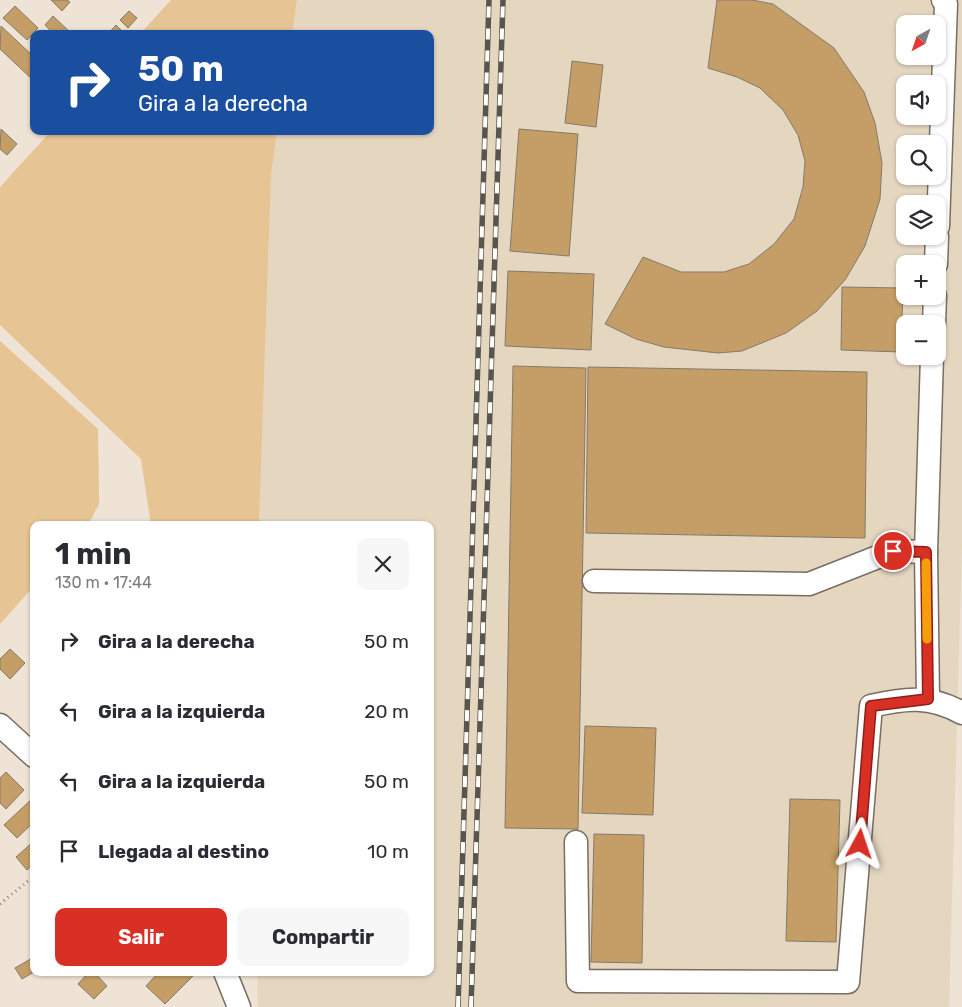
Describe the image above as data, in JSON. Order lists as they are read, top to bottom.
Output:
{
  "north": "bottom left",
  "page": {
    "map_buttons": ["+", "−"],
    "turn": ["50 m", "Gira a la derecha"],
    "heading": ["1 min", "130 m · 17:44"],
    "list": [
      {
        "name": "Gira a la derecha",
        "value": "50 m"
      },
      {
        "name": "Gira a la izquierda",
        "value": "20 m"
      },
      {
        "name": "Gira a la izquierda",
        "value": "50 m"
      },
      {
        "name": "Llegada al destino",
        "value": "10 m"
      }
    ],
    "buttons": ["Salir", "Compartir"]
  }
}
